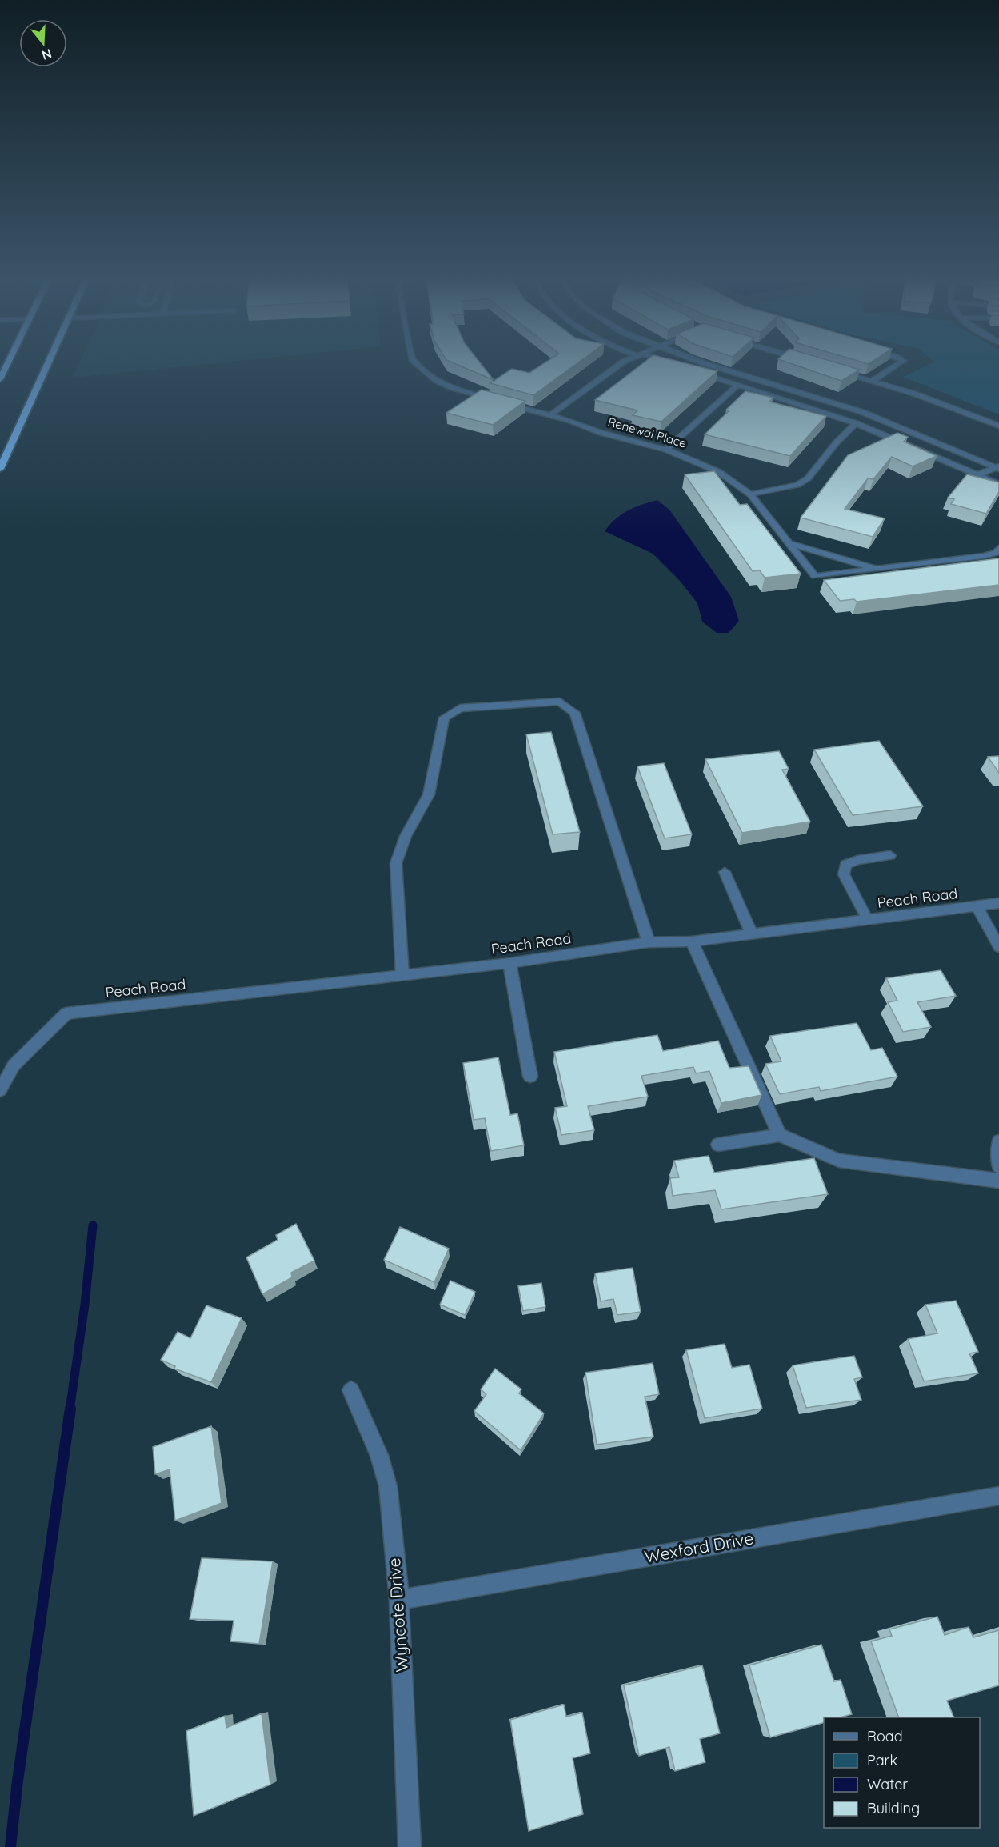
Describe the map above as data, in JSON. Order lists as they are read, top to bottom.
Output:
{
  "streets": {
    "street": [
      "Renewal Place",
      "Peach Road",
      "Wexford Drive",
      "Wyncote Drive"
    ]
  },
  "crossings": [
    ["Wexford Drive", "Wyncote Drive"]
  ],
  "legend": [
    "Road",
    "Park",
    "Water",
    "Building"
  ],
  "north": "bottom"
}
